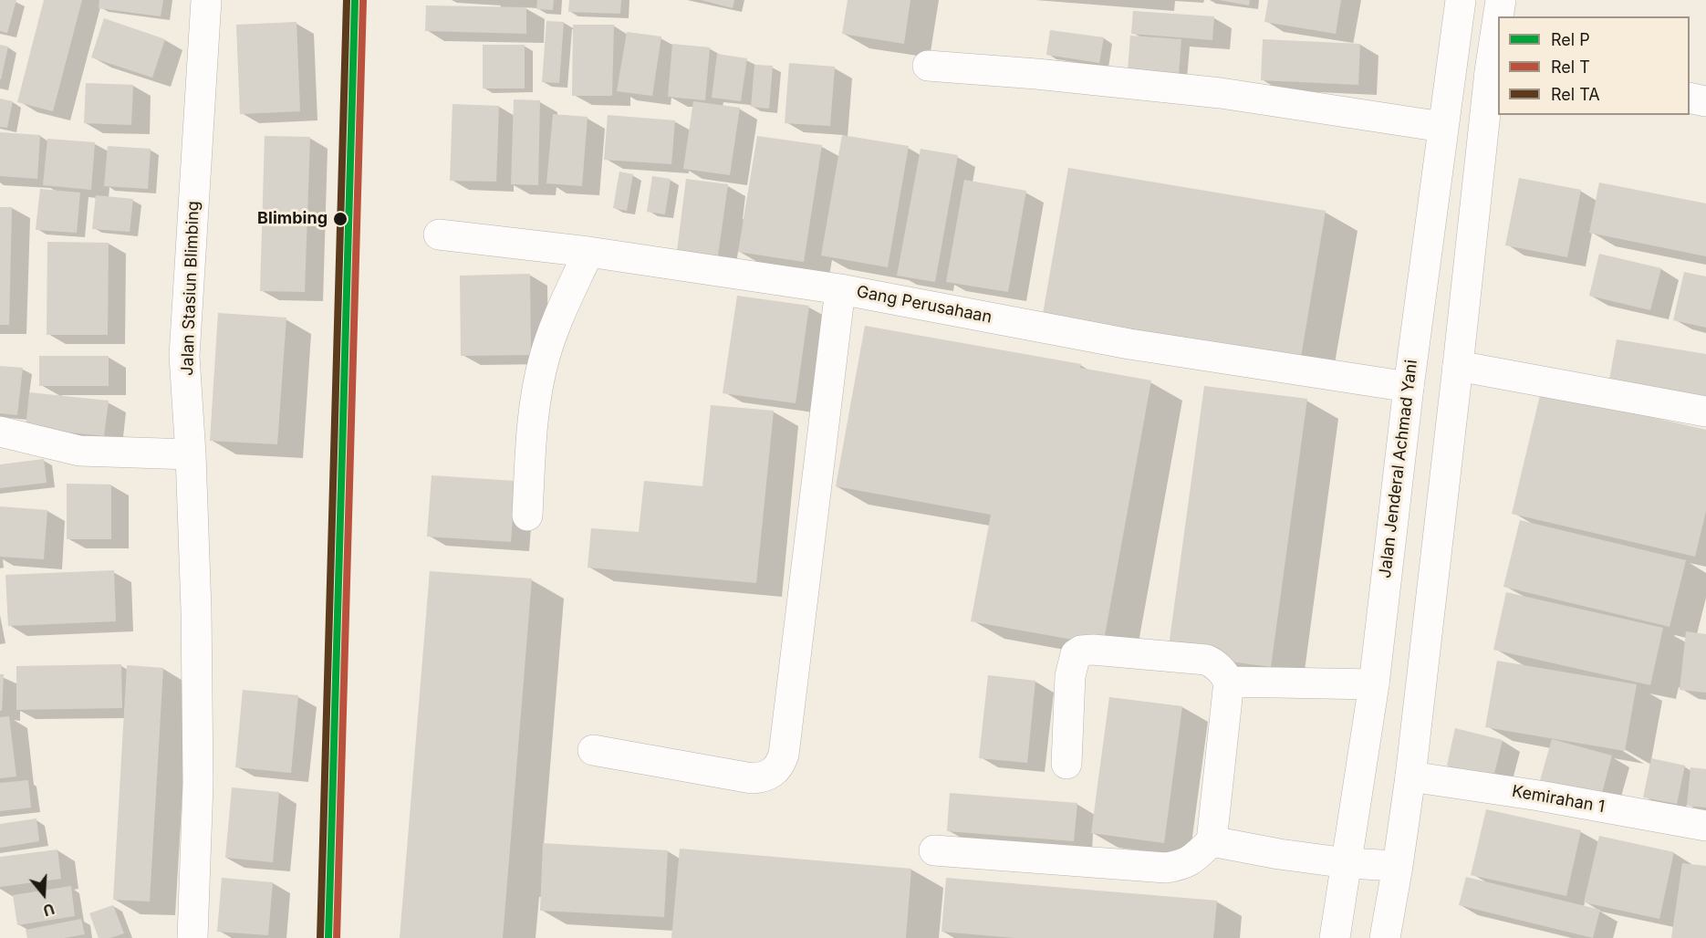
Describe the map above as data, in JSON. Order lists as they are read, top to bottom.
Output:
{
  "streets": {
    "street": [
      "Jalan Stasiun Blimbing",
      "Gang Perusahaan",
      "Jalan Jenderal Achmad Yani",
      "Kemirahan 1"
    ]
  },
  "crossings": [
    ["Gang Perusahaan", "Jalan Jenderal Achmad Yani"]
  ],
  "places": ["Blimbing"],
  "lines": ["rail line P", "rail line T", "rail line TA"],
  "legend": ["Rel P", "Rel T", "Rel TA"],
  "north": "bottom"
}
